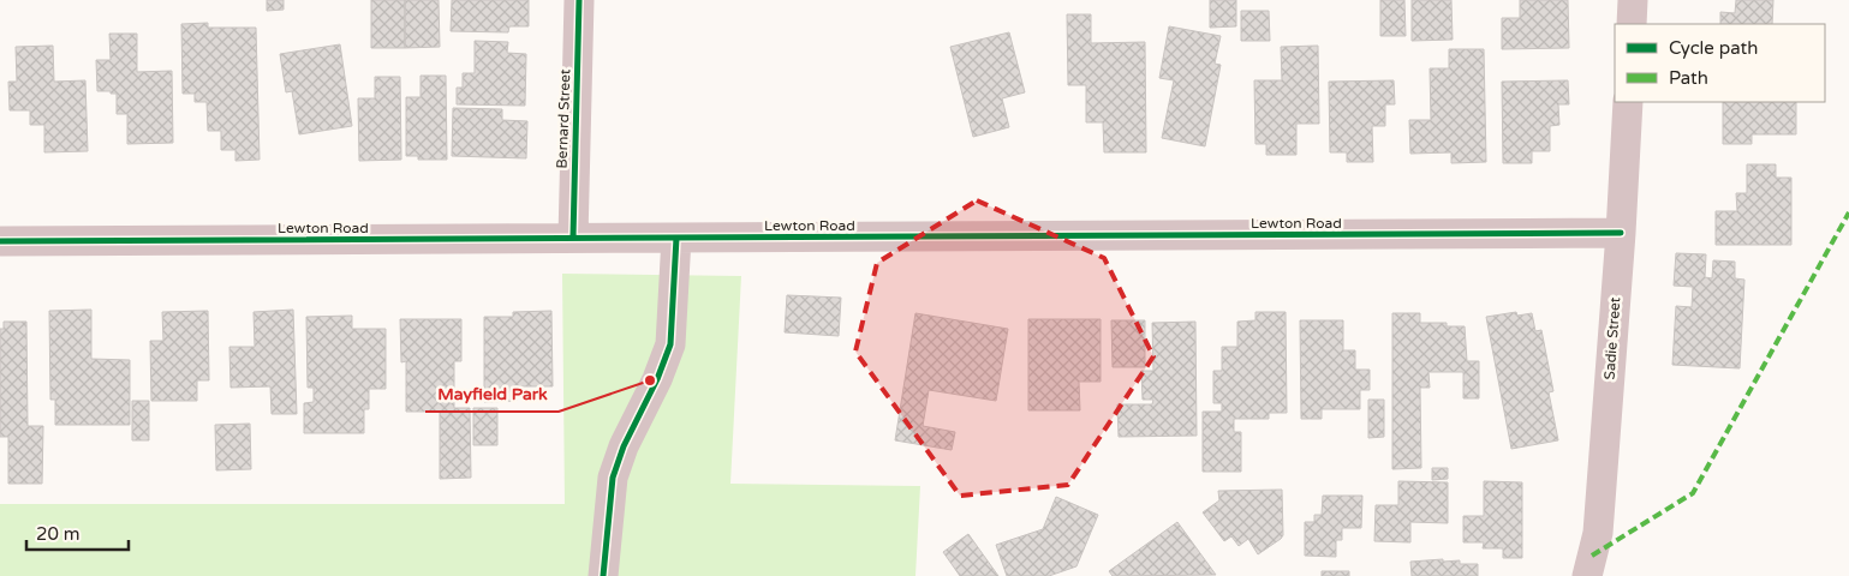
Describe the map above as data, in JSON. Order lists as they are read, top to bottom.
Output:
{
  "streets": {
    "street": ["Bernard Street", "Lewton Road", "Sadie Street"]
  },
  "crossings": [
    ["Bernard Street", "Lewton Road"],
    ["Lewton Road", "Sadie Street"]
  ],
  "places": ["Mayfield Park"],
  "legend": ["Cycle path", "Path"],
  "scale_bar": "20 m"
}
